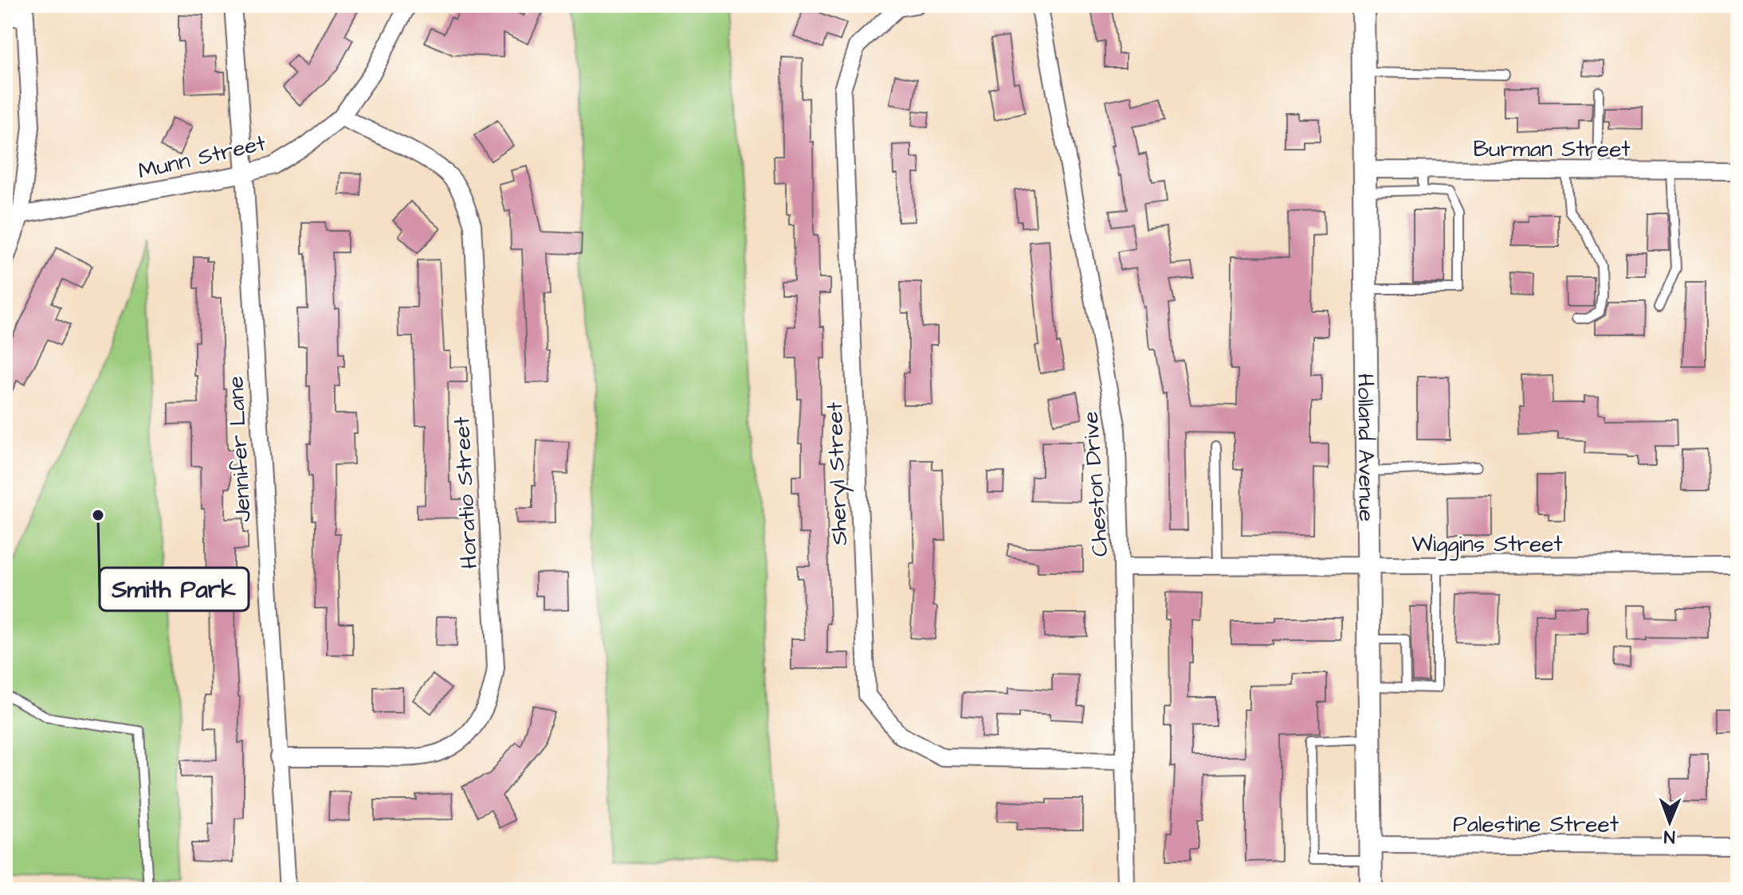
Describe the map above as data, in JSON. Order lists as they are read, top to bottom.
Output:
{
  "streets": {
    "main road": ["Holland Avenue"],
    "street": [
      "Burman Street",
      "Munn Street",
      "Jennifer Lane",
      "Sheryl Street",
      "Cheston Drive",
      "Horatio Street",
      "Wiggins Street",
      "Palestine Street"
    ]
  },
  "crossings": [
    ["Burman Street", "Holland Avenue"],
    ["Munn Street", "Jennifer Lane"],
    ["Munn Street", "Horatio Street"],
    ["Holland Avenue", "Wiggins Street"],
    ["Holland Avenue", "Palestine Street"],
    ["Jennifer Lane", "Horatio Street"],
    ["Sheryl Street", "Cheston Drive"],
    ["Cheston Drive", "Wiggins Street"]
  ],
  "places": ["Smith Park"],
  "north": "bottom"
}
